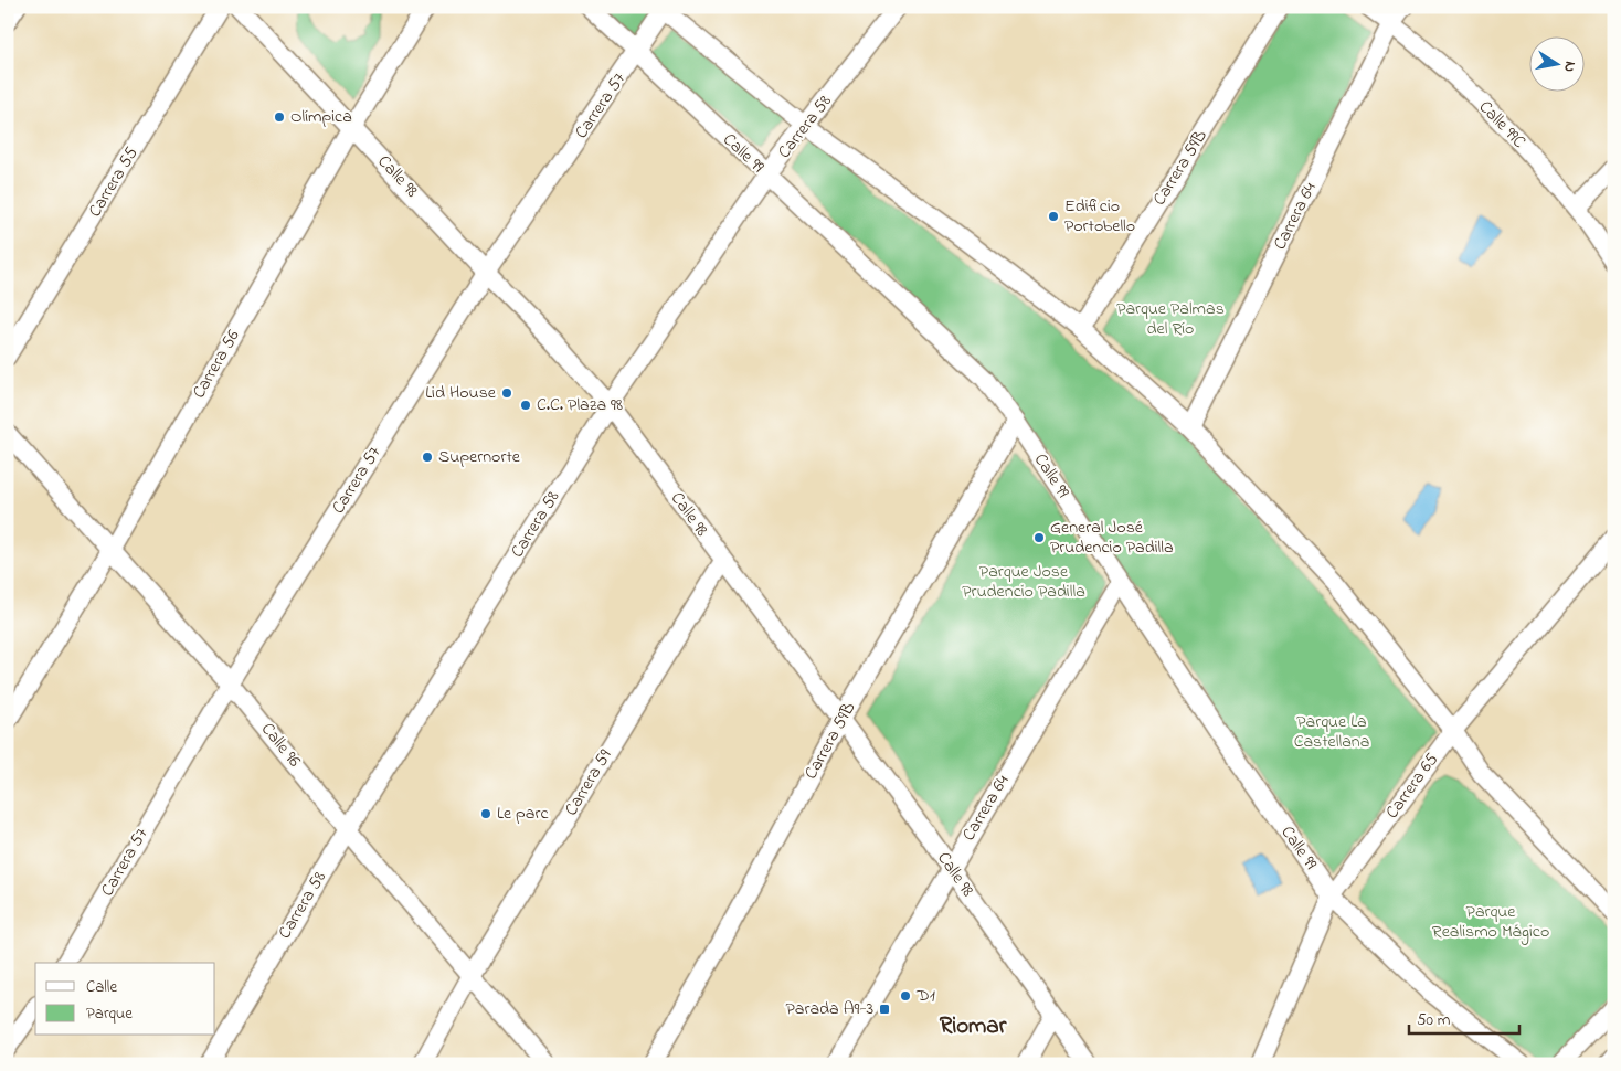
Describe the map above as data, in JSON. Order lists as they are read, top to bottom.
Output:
{
  "streets": {
    "street": [
      "Carrera 57",
      "Calle 99C",
      "Carrera 58",
      "Calle 99",
      "Carrera 59B",
      "Calle 98",
      "Carrera 55",
      "Carrera 64",
      "Carrera 56",
      "Calle 96",
      "Carrera 59",
      "Carrera 65"
    ]
  },
  "crossings": [
    ["Carrera 57", "Calle 99"],
    ["Carrera 57", "Calle 98"],
    ["Carrera 57", "Calle 96"],
    ["Calle 99C", "Carrera 64"],
    ["Carrera 58", "Calle 99"],
    ["Carrera 58", "Calle 98"],
    ["Carrera 58", "Calle 96"],
    ["Calle 99", "Carrera 59B"],
    ["Calle 99", "Carrera 64"],
    ["Calle 99", "Carrera 65"],
    ["Carrera 59B", "Calle 98"],
    ["Calle 98", "Carrera 64"],
    ["Calle 98", "Carrera 56"],
    ["Calle 98", "Carrera 59"],
    ["Carrera 56", "Calle 96"],
    ["Calle 96", "Carrera 59"]
  ],
  "districts": ["Riomar"],
  "parks": [
    "Parque Palmas del Río",
    "Parque Jose Prudencio Padilla",
    "Parque La Castellana",
    "Parque Realismo Mágico"
  ],
  "places": {
    "other": [
      "Olímpica",
      "Edificio Portobello",
      "Lid House",
      "C.C. Plaza 98",
      "Supernorte",
      "General José Prudencio Padilla",
      "Le parc",
      "D1"
    ],
    "transit": ["Parada A9-3"]
  },
  "legend": ["Calle", "Parque"],
  "scale_bar": "50 m",
  "north": "right"
}
